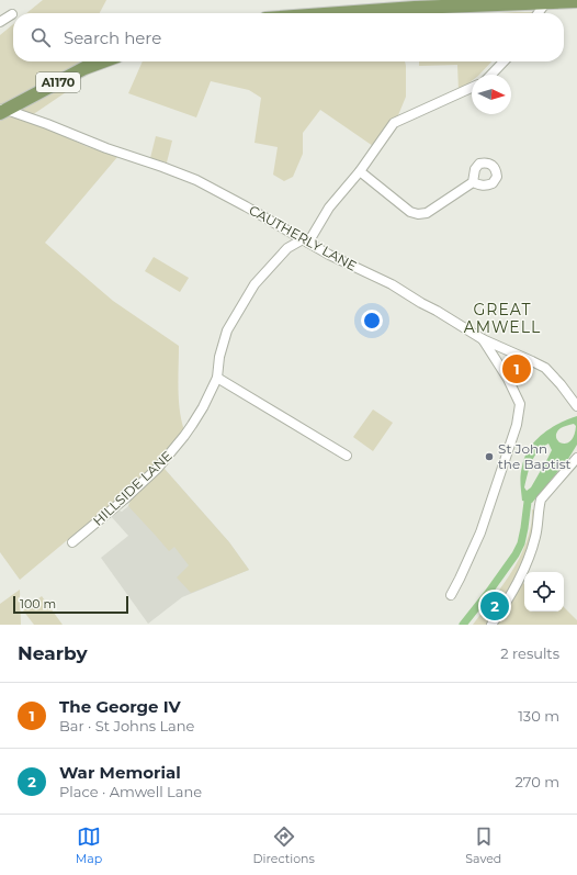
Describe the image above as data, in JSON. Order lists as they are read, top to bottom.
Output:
{
  "streets": {
    "main road": ["A1170"],
    "street": ["CAUTHERLY LANE", "HILLSIDE LANE"]
  },
  "crossings": [
    ["A1170", "CAUTHERLY LANE"],
    ["CAUTHERLY LANE", "HILLSIDE LANE"]
  ],
  "districts": ["GREAT AMWELL"],
  "places": ["St John the Baptist"],
  "scale_bar": "100 m",
  "north": "right",
  "page": {
    "search": "Search here",
    "pins": ["1", "2"],
    "scale": "100 m",
    "heading": ["Nearby", "2 results"],
    "list": [
      {
        "mark": "1",
        "name": "The George IV",
        "note": "Bar · St Johns Lane",
        "value": "130 m"
      },
      {
        "mark": "2",
        "name": "War Memorial",
        "note": "Place · Amwell Lane",
        "value": "270 m"
      }
    ],
    "nav": ["Map", "Directions", "Saved"]
  }
}
